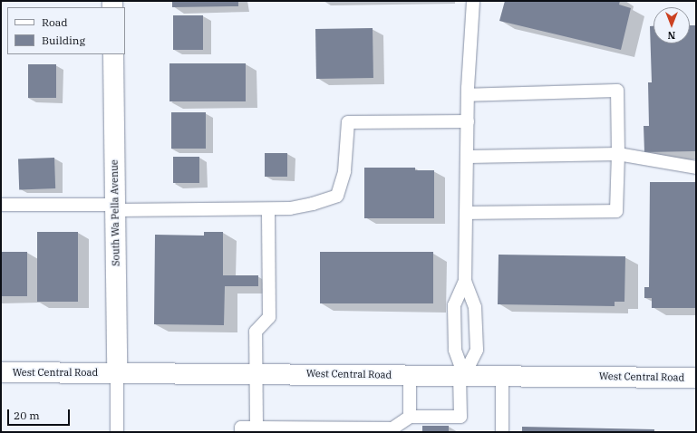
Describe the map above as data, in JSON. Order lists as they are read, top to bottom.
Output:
{
  "streets": {
    "main road": ["South Wa Pella Avenue", "West Central Road"]
  },
  "crossings": [
    ["South Wa Pella Avenue", "West Central Road"]
  ],
  "legend": ["Road", "Building"],
  "scale_bar": "20 m",
  "north": "bottom"
}
